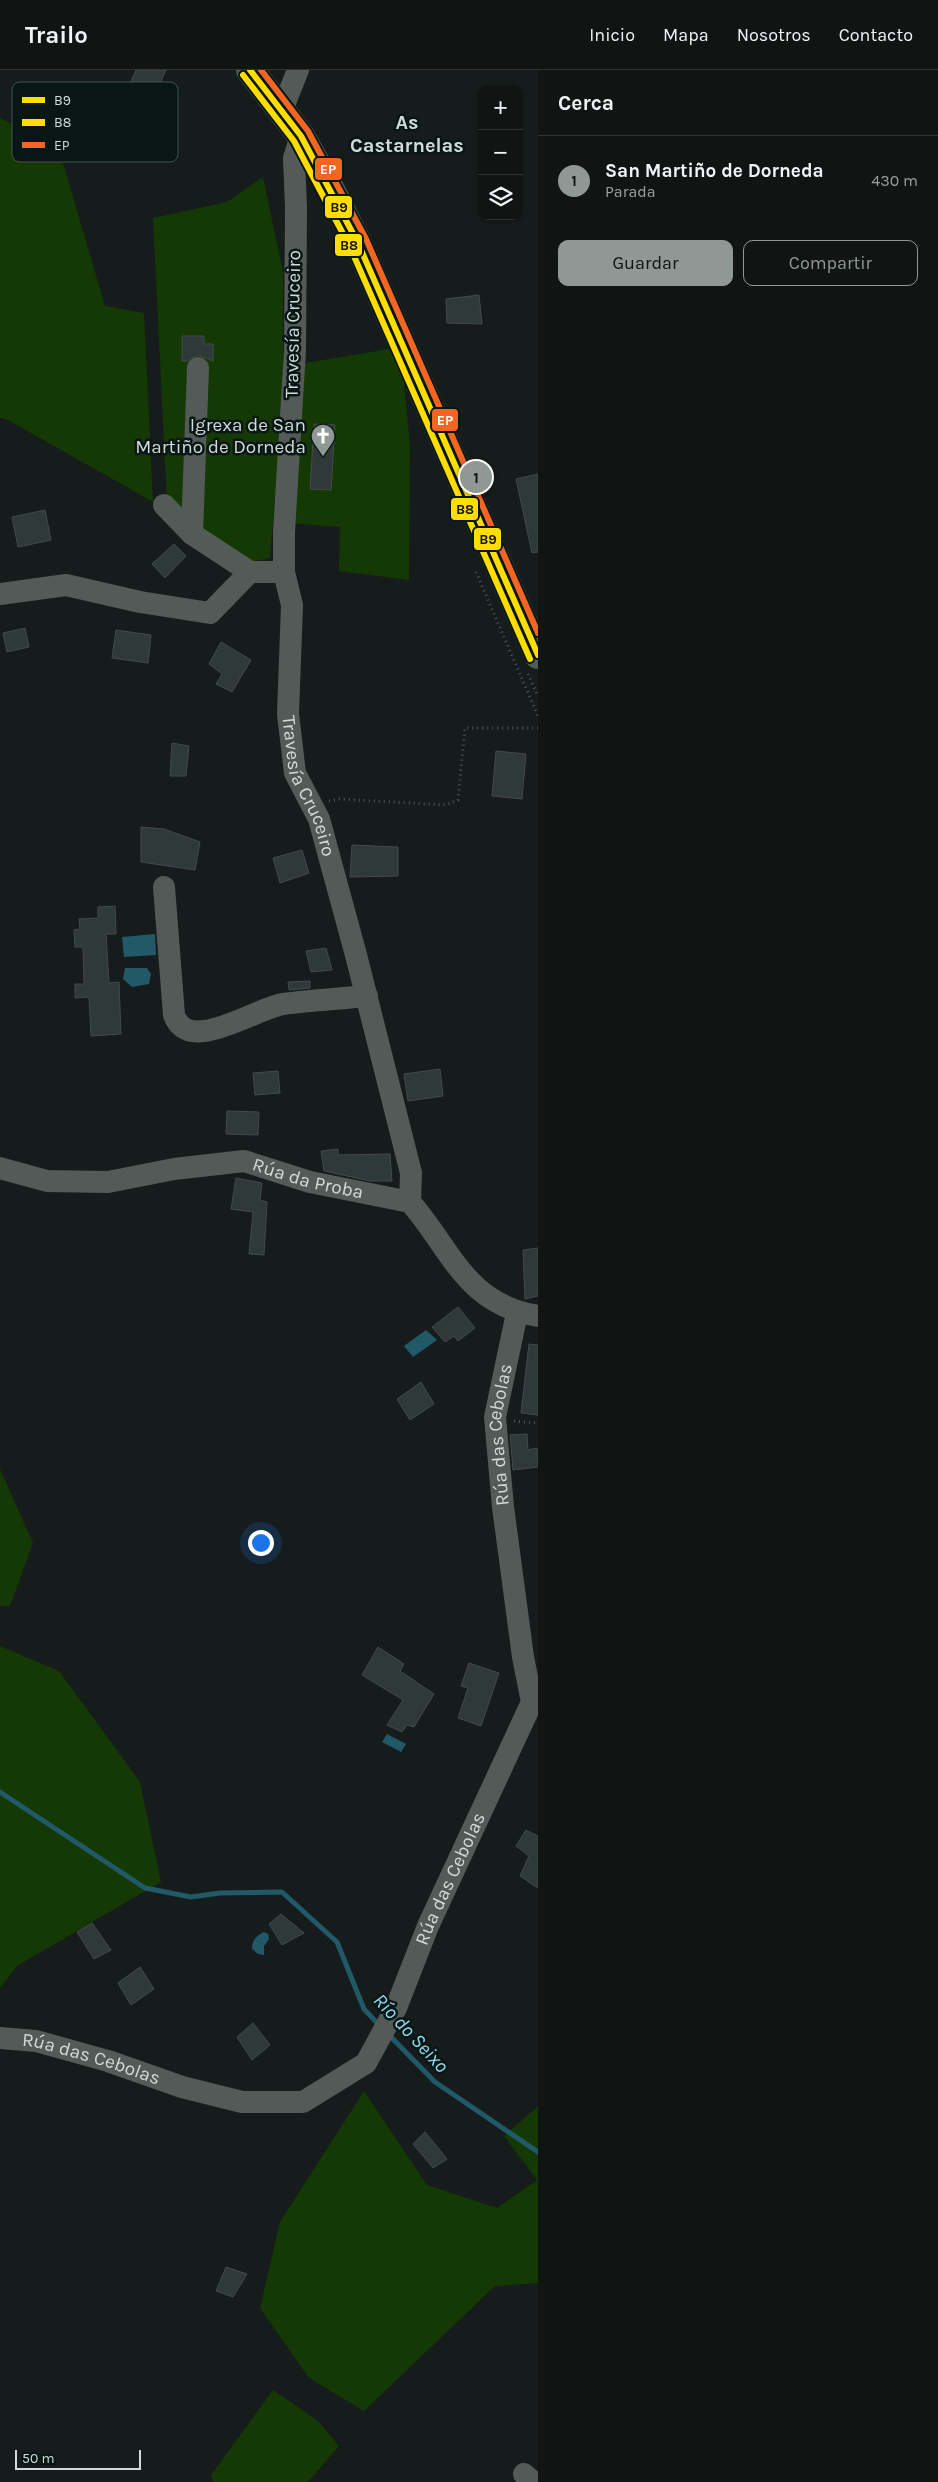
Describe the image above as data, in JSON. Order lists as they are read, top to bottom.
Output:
{
  "streets": {
    "street": ["Travesía Cruceiro", "Rúa da Proba", "Rúa das Cebolas"]
  },
  "crossings": [
    ["Travesía Cruceiro", "Rúa da Proba"]
  ],
  "districts": ["As Castarnelas"],
  "water": ["Río do Seixo"],
  "places": {
    "church": ["Igrexa de San Martiño de Dorneda"]
  },
  "lines": ["transit line B9", "transit line EP", "transit line B8"],
  "legend": ["B9", "B8", "EP"],
  "scale_bar": "50 m",
  "page": {
    "header": "Trailo",
    "nav": [
      "Inicio",
      "Mapa",
      "Nosotros",
      "Contacto"
    ],
    "heading": "Cerca",
    "map_buttons": ["+", "−"],
    "list": [
      {
        "mark": "1",
        "name": "San Martiño de Dorneda",
        "note": "Parada",
        "value": "430 m"
      }
    ],
    "buttons": ["Guardar", "Compartir"],
    "pins": "1",
    "scale": "50 m"
  }
}
